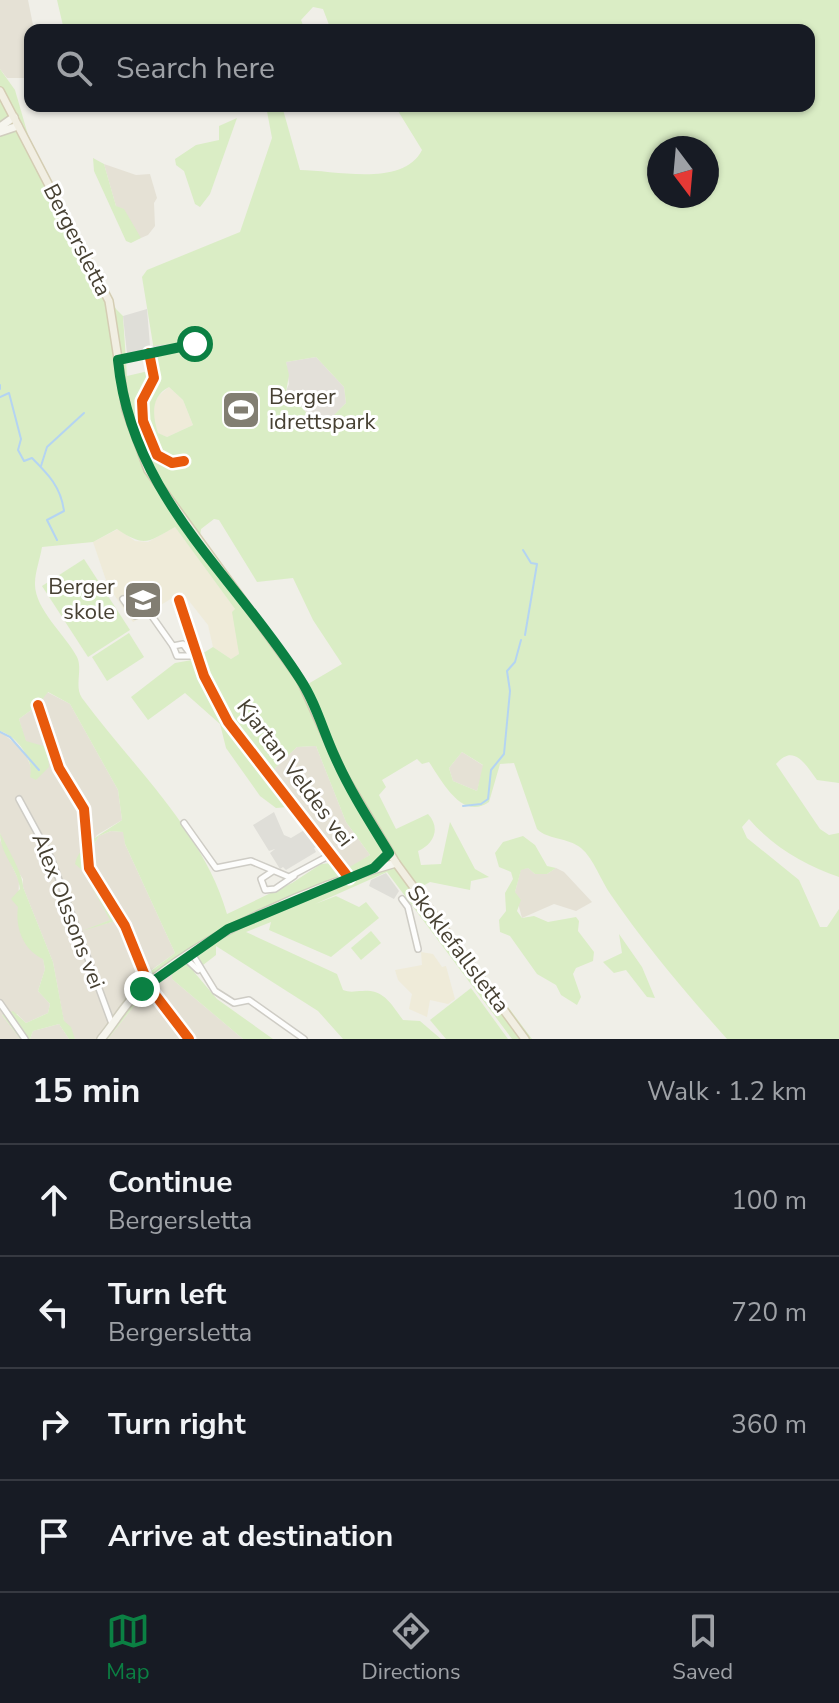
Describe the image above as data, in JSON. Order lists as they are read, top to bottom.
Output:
{
  "streets": {
    "main road": ["Bergersletta", "Skoklefallsletta"],
    "street": ["Kjartan Veldes vei", "Alex Olssons vei"]
  },
  "crossings": [
    ["Bergersletta", "Skoklefallsletta"]
  ],
  "places": {
    "sports": ["Berger idrettspark"],
    "school or university": ["Berger skole"]
  },
  "north": "bottom",
  "page": {
    "search": "Search here",
    "heading": ["15 min", "Walk · 1.2 km"],
    "list": [
      ["Continue", "Bergersletta", "100 m"],
      ["Turn left", "Bergersletta", "720 m"],
      ["Turn right", "360 m"],
      "Arrive at destination"
    ],
    "nav": ["Map", "Directions", "Saved"]
  }
}
